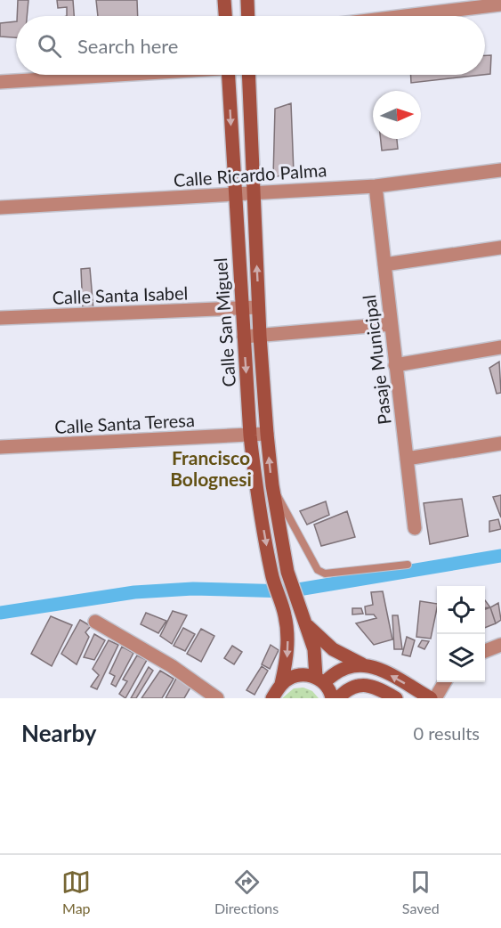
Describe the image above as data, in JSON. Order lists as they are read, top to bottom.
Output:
{
  "streets": {
    "street": [
      "Calle Ricardo Palma",
      "Calle Santa Isabel",
      "Calle San Miguel",
      "Pasaje Municipal",
      "Calle Santa Teresa"
    ]
  },
  "crossings": [
    ["Calle Ricardo Palma", "Calle San Miguel"],
    ["Calle Ricardo Palma", "Pasaje Municipal"],
    ["Calle Santa Isabel", "Calle San Miguel"],
    ["Calle San Miguel", "Calle Santa Teresa"]
  ],
  "districts": ["Francisco Bolognesi"],
  "north": "right",
  "page": {
    "search": "Search here",
    "heading": ["Nearby", "0 results"],
    "nav": ["Map", "Directions", "Saved"]
  }
}
